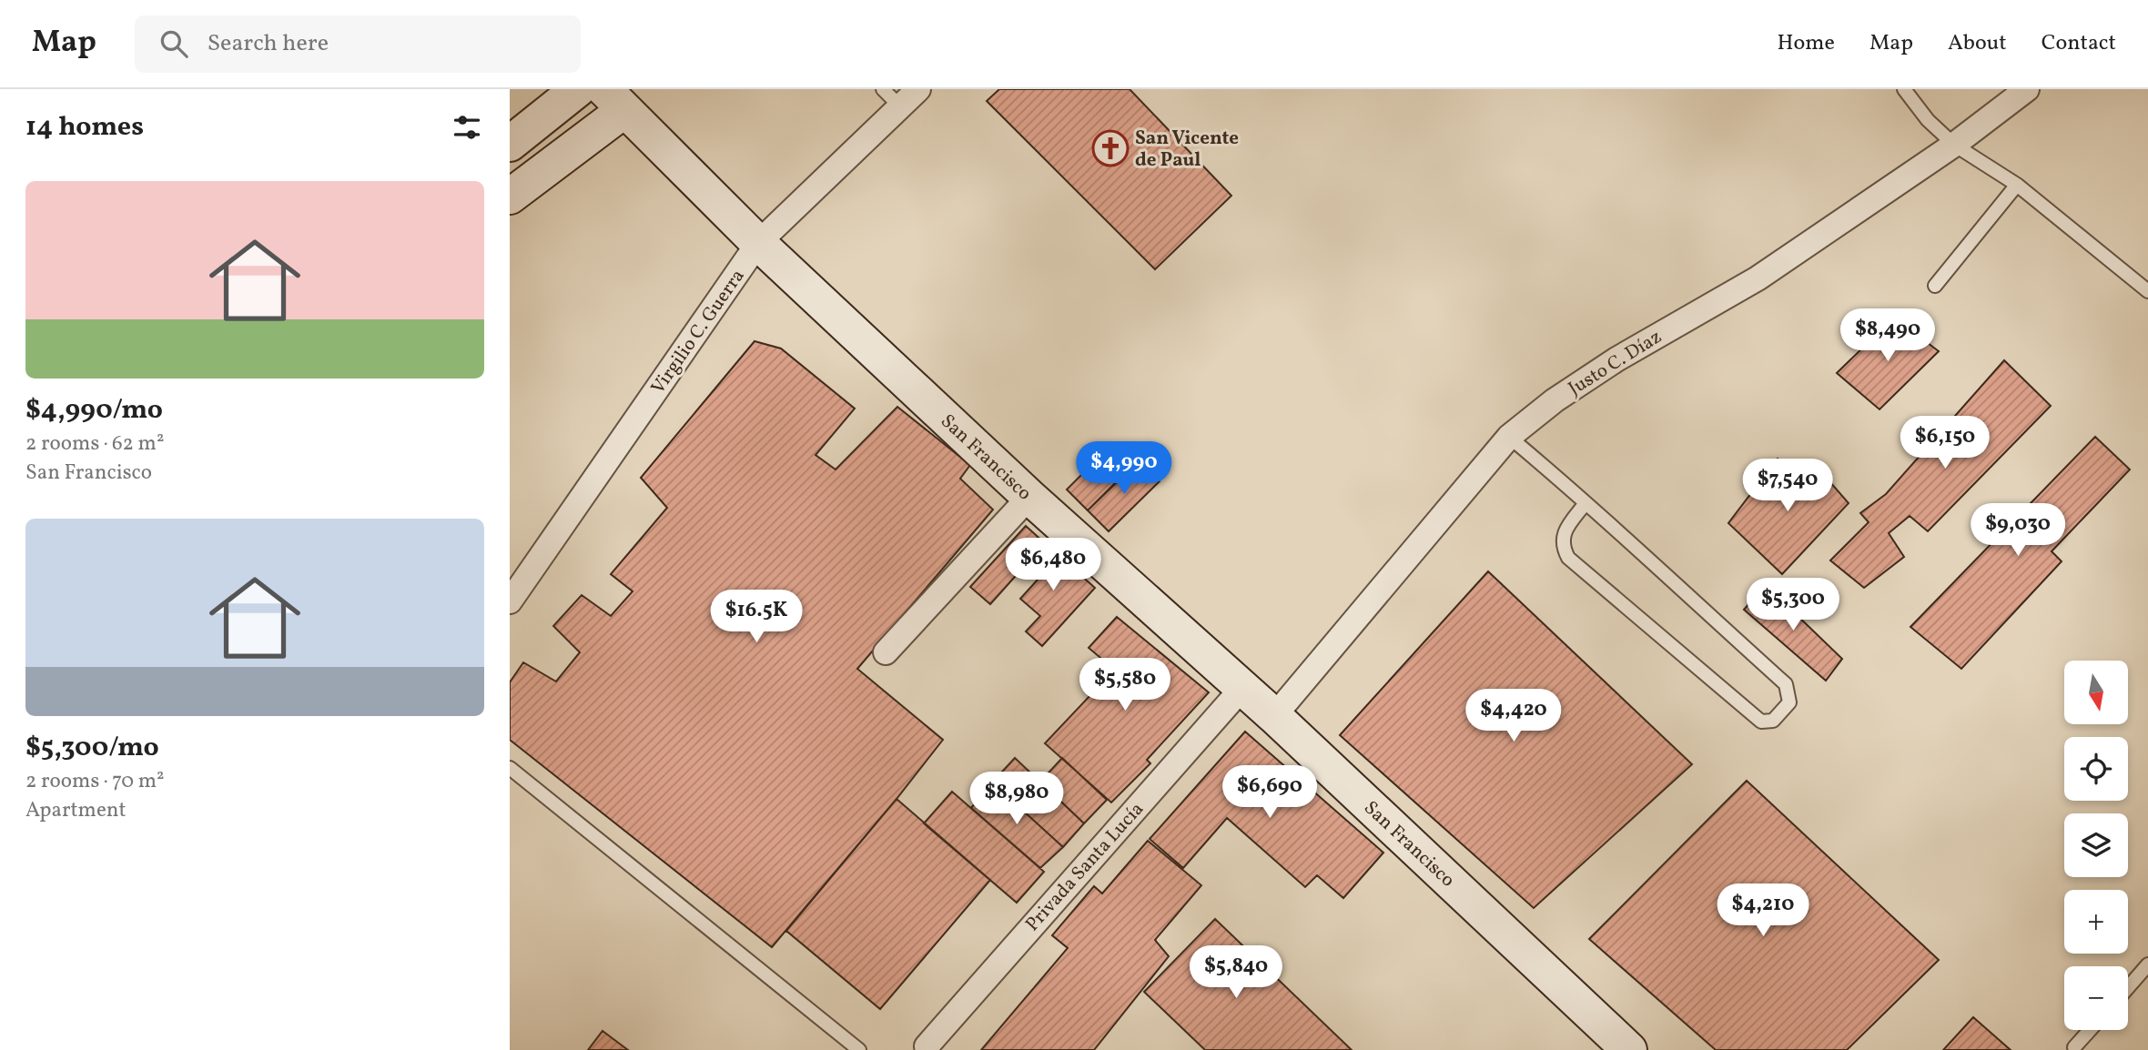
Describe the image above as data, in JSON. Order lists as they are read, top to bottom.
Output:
{
  "streets": {
    "street": [
      "Virgilio C. Guerra",
      "Justo C. Díaz",
      "San Francisco",
      "Privada Santa Lucía"
    ]
  },
  "crossings": [
    ["Virgilio C. Guerra", "San Francisco"],
    ["Justo C. Díaz", "San Francisco"],
    ["San Francisco", "Privada Santa Lucía"]
  ],
  "places": {
    "church": ["San Vicente de Paul"]
  },
  "north": "bottom",
  "page": {
    "header": "Map",
    "search": "Search here",
    "nav": [
      "Home",
      "Map",
      "About",
      "Contact"
    ],
    "heading": "14 homes",
    "list": [
      {
        "name": "$4,990/mo",
        "note": "2 rooms · 62 m² · San Francisco"
      },
      {
        "name": "$5,300/mo",
        "note": "2 rooms · 70 m² · Apartment"
      }
    ],
    "price": [
      "$8,490",
      "$6,150",
      "$4,990",
      "$7,540",
      "$9,030",
      "$6,480",
      "$5,300",
      "$16.5K",
      "$5,580",
      "$4,420",
      "$6,690",
      "$8,980",
      "$4,210",
      "$5,840"
    ],
    "map_buttons": ["+", "−"]
  }
}
